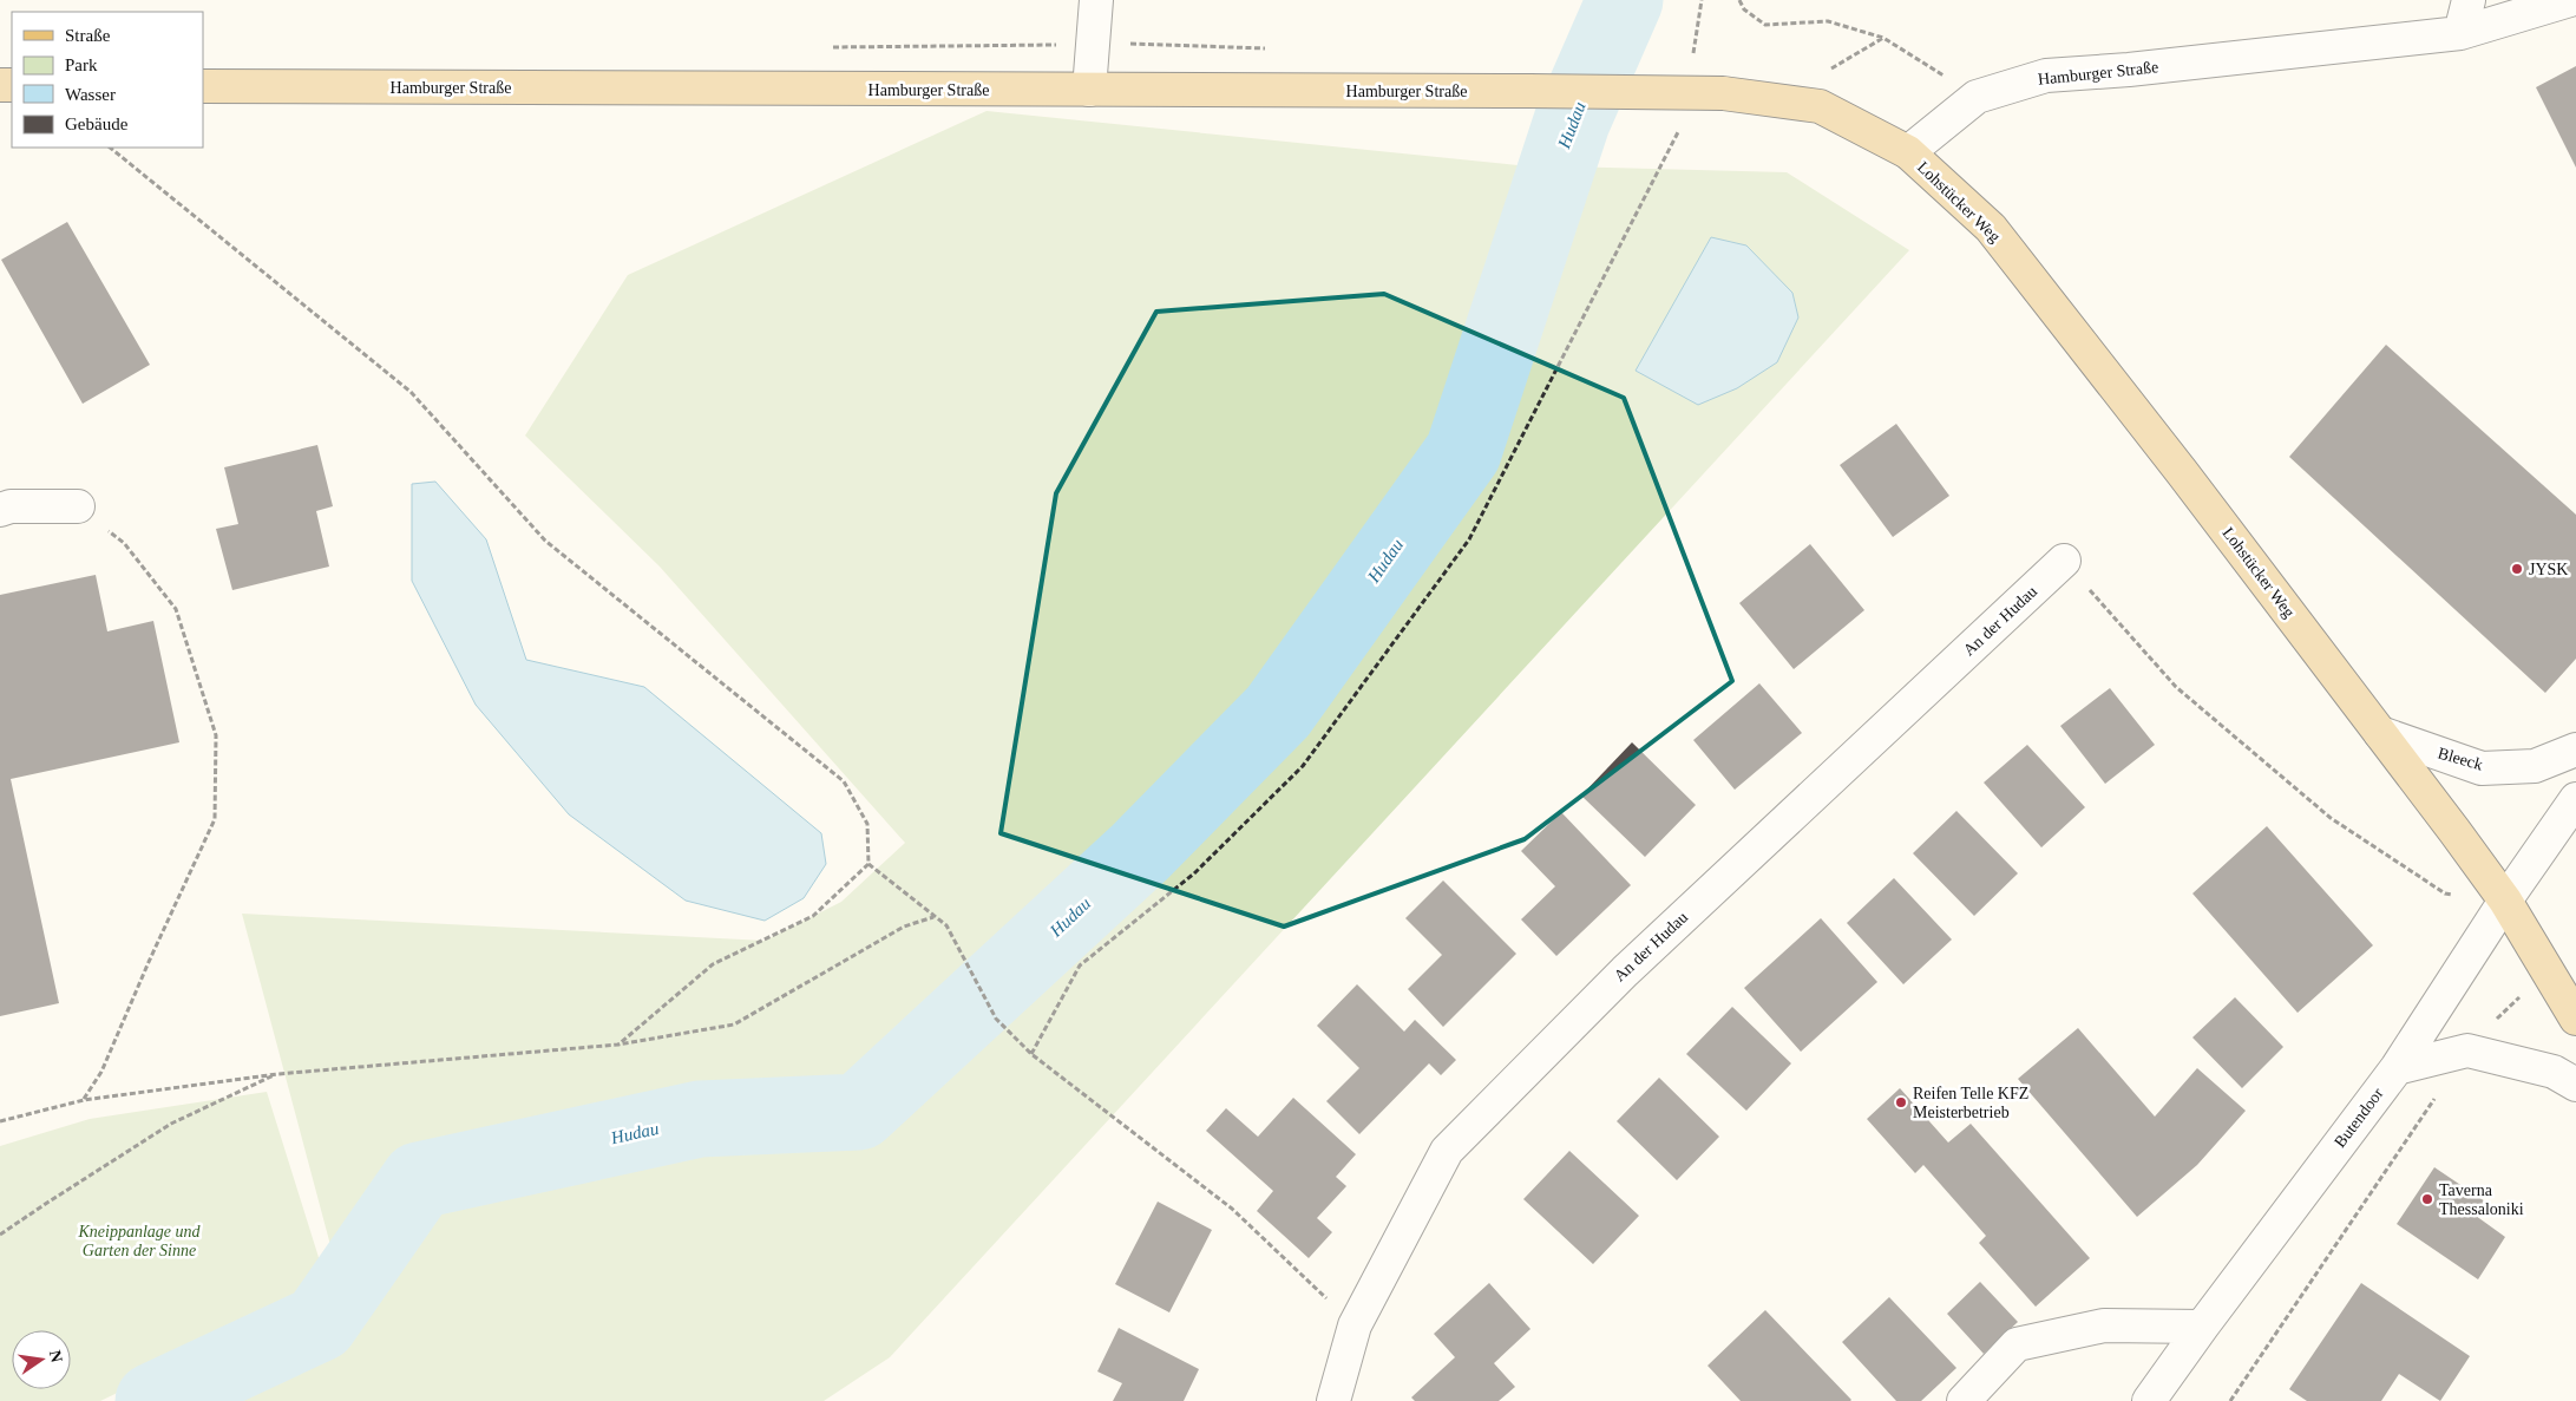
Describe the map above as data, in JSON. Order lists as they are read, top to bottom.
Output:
{
  "streets": {
    "main road": ["Hamburger Straße", "Lohstücker Weg"],
    "street": ["An der Hudau", "Bleeck", "Butendoor"]
  },
  "crossings": [
    ["Hamburger Straße", "Lohstücker Weg"],
    ["Lohstücker Weg", "Bleeck"],
    ["Lohstücker Weg", "Butendoor"]
  ],
  "water": ["Hudau"],
  "parks": ["Kneippanlage und Garten der Sinne"],
  "places": ["JYSK", "Reifen Telle KFZ Meisterbetrieb", "Taverna Thessaloniki"],
  "legend": [
    "Straße",
    "Park",
    "Wasser",
    "Gebäude"
  ],
  "north": "right"
}
